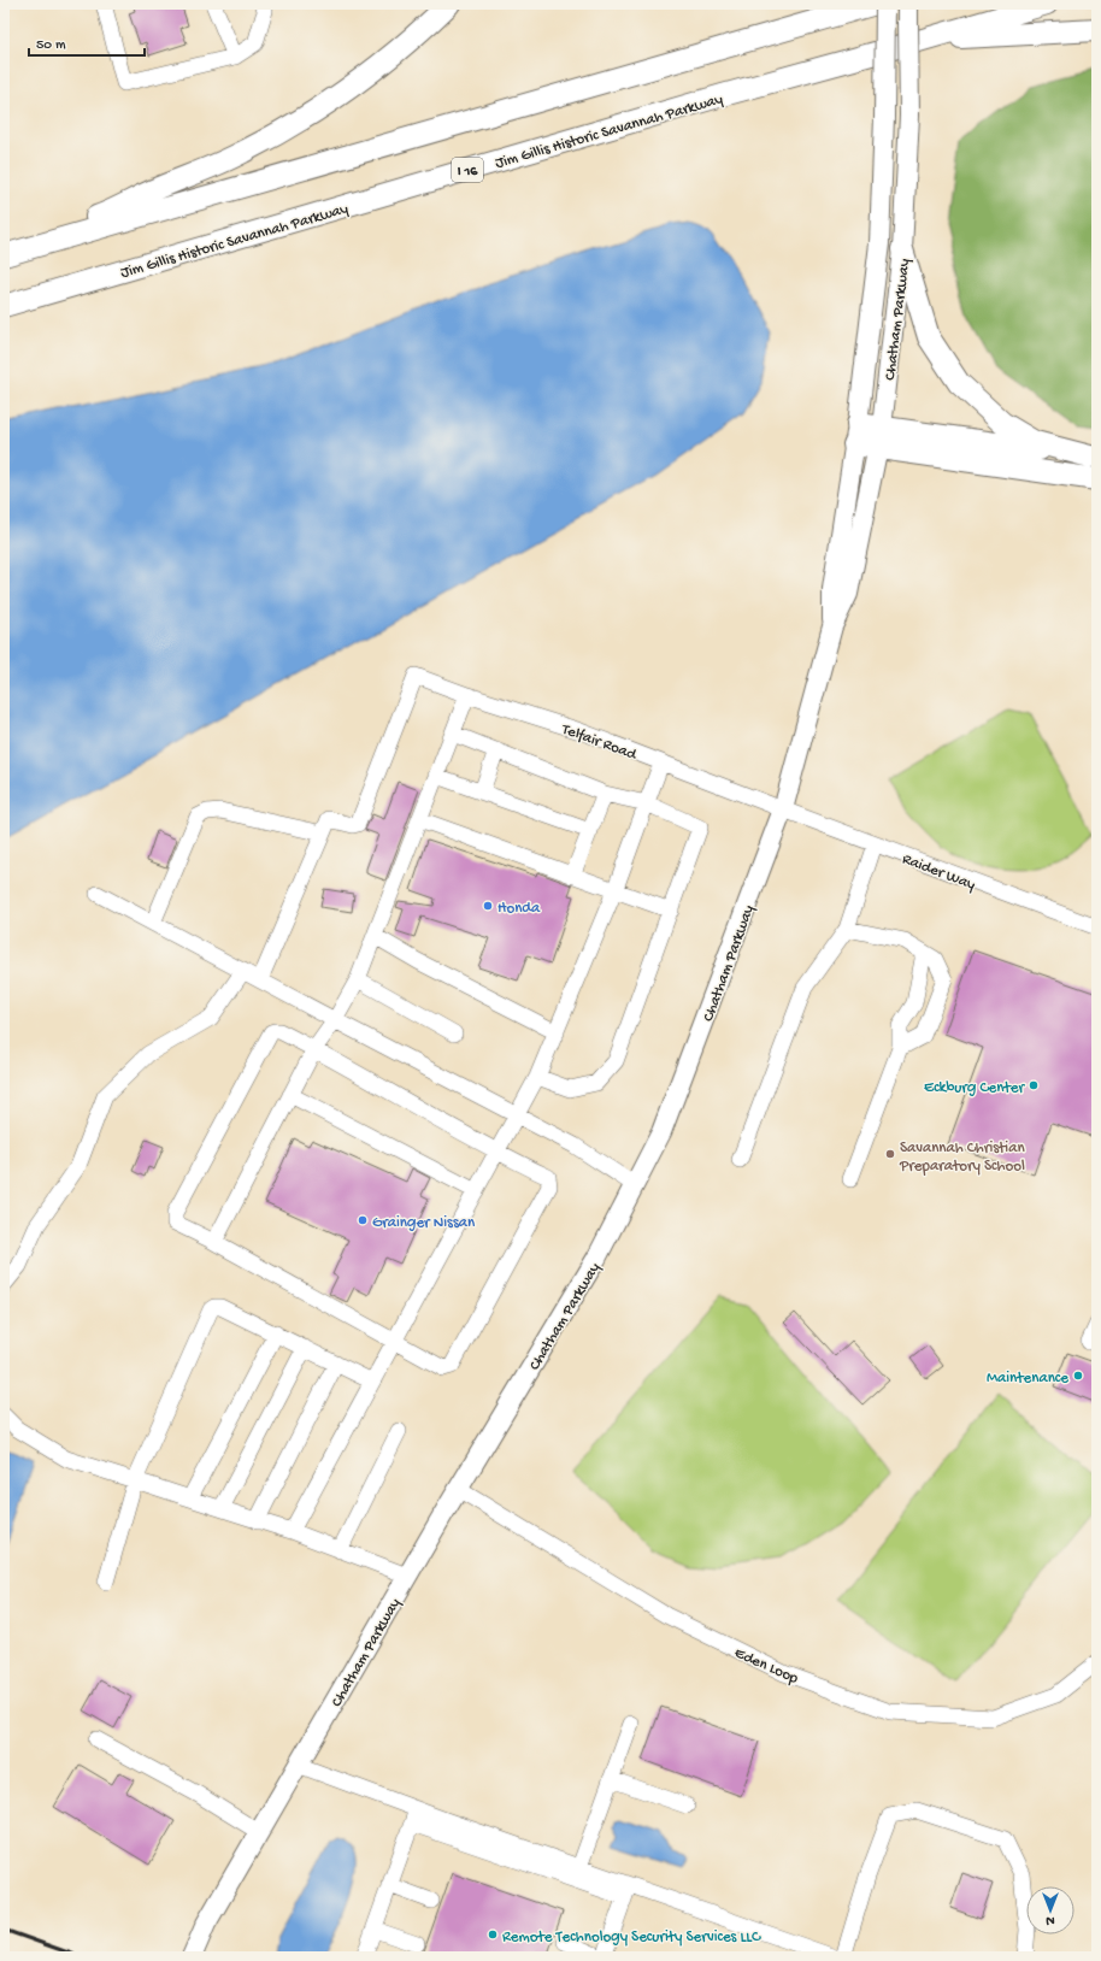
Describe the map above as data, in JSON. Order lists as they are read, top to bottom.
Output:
{
  "streets": {
    "highway": ["Jim Gillis Historic Savannah Parkway", "I 16"],
    "main road": ["Chatham Parkway"],
    "street": ["Telfair Road", "Raider Way", "Eden Loop"]
  },
  "crossings": [
    ["Chatham Parkway", "Telfair Road"],
    ["Chatham Parkway", "Raider Way"],
    ["Chatham Parkway", "Eden Loop"],
    ["Telfair Road", "Raider Way"]
  ],
  "places": [
    "Honda",
    "Eckburg Center",
    "Savannah Christian Preparatory School",
    "Grainger Nissan",
    "Maintenance",
    "Remote Technology Security Services LLC"
  ],
  "scale_bar": "50 m",
  "north": "bottom"
}
